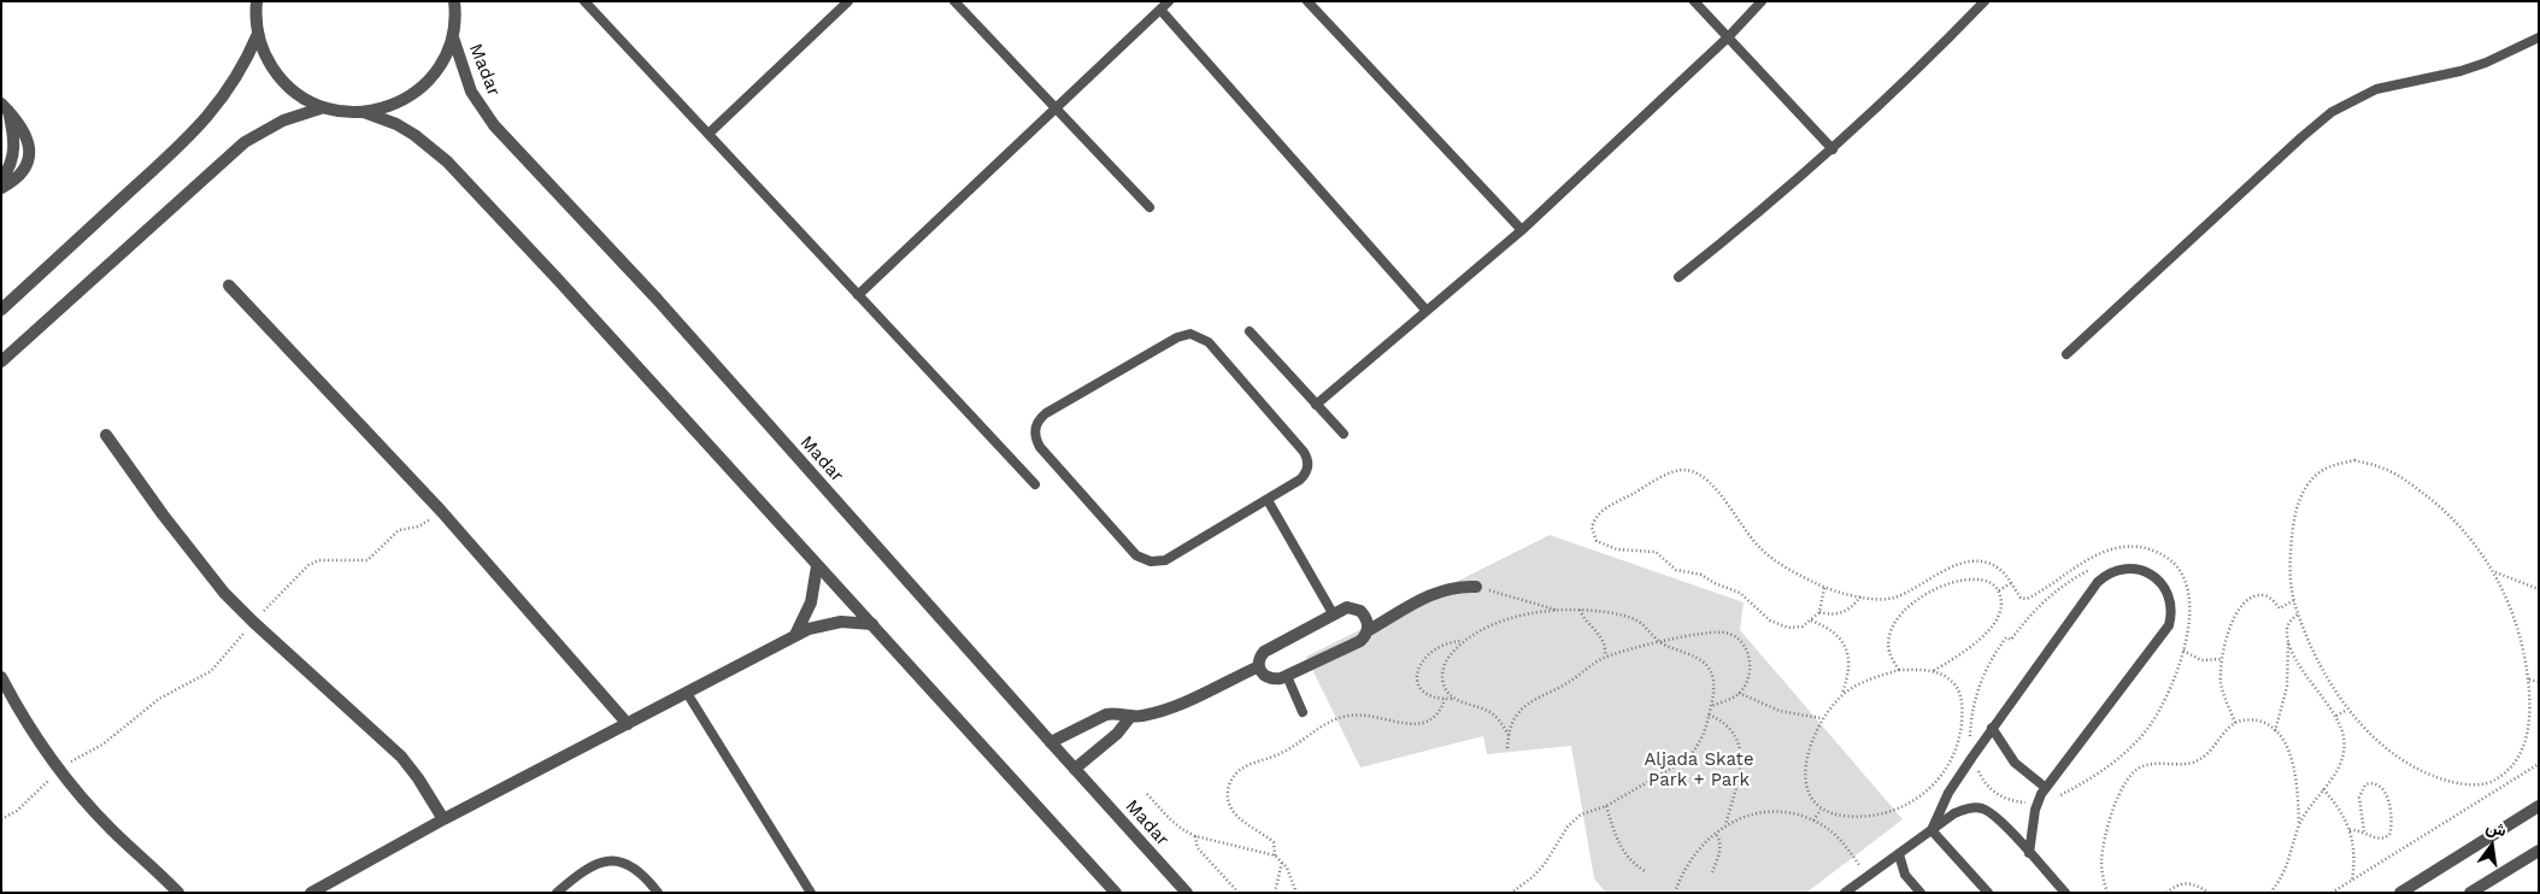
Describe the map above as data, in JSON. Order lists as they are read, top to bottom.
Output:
{
  "streets": {
    "street": ["Madar"]
  },
  "parks": ["Aljada Skate Park + Park"],
  "north": "top"
}
